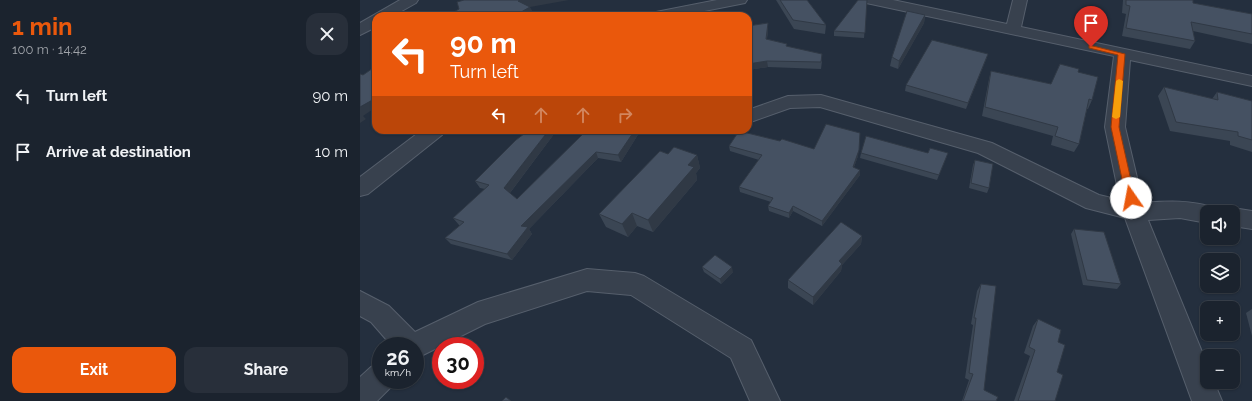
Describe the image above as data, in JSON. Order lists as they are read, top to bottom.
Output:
{
  "page": {
    "heading": ["1 min", "100 m · 14:42"],
    "turn": ["90 m", "Turn left"],
    "list": [
      {
        "name": "Turn left",
        "value": "90 m"
      },
      {
        "name": "Arrive at destination",
        "value": "10 m"
      }
    ],
    "map_buttons": ["+", "−"],
    "speed": "26 km/h",
    "limit": "30",
    "buttons": ["Exit", "Share"]
  }
}
